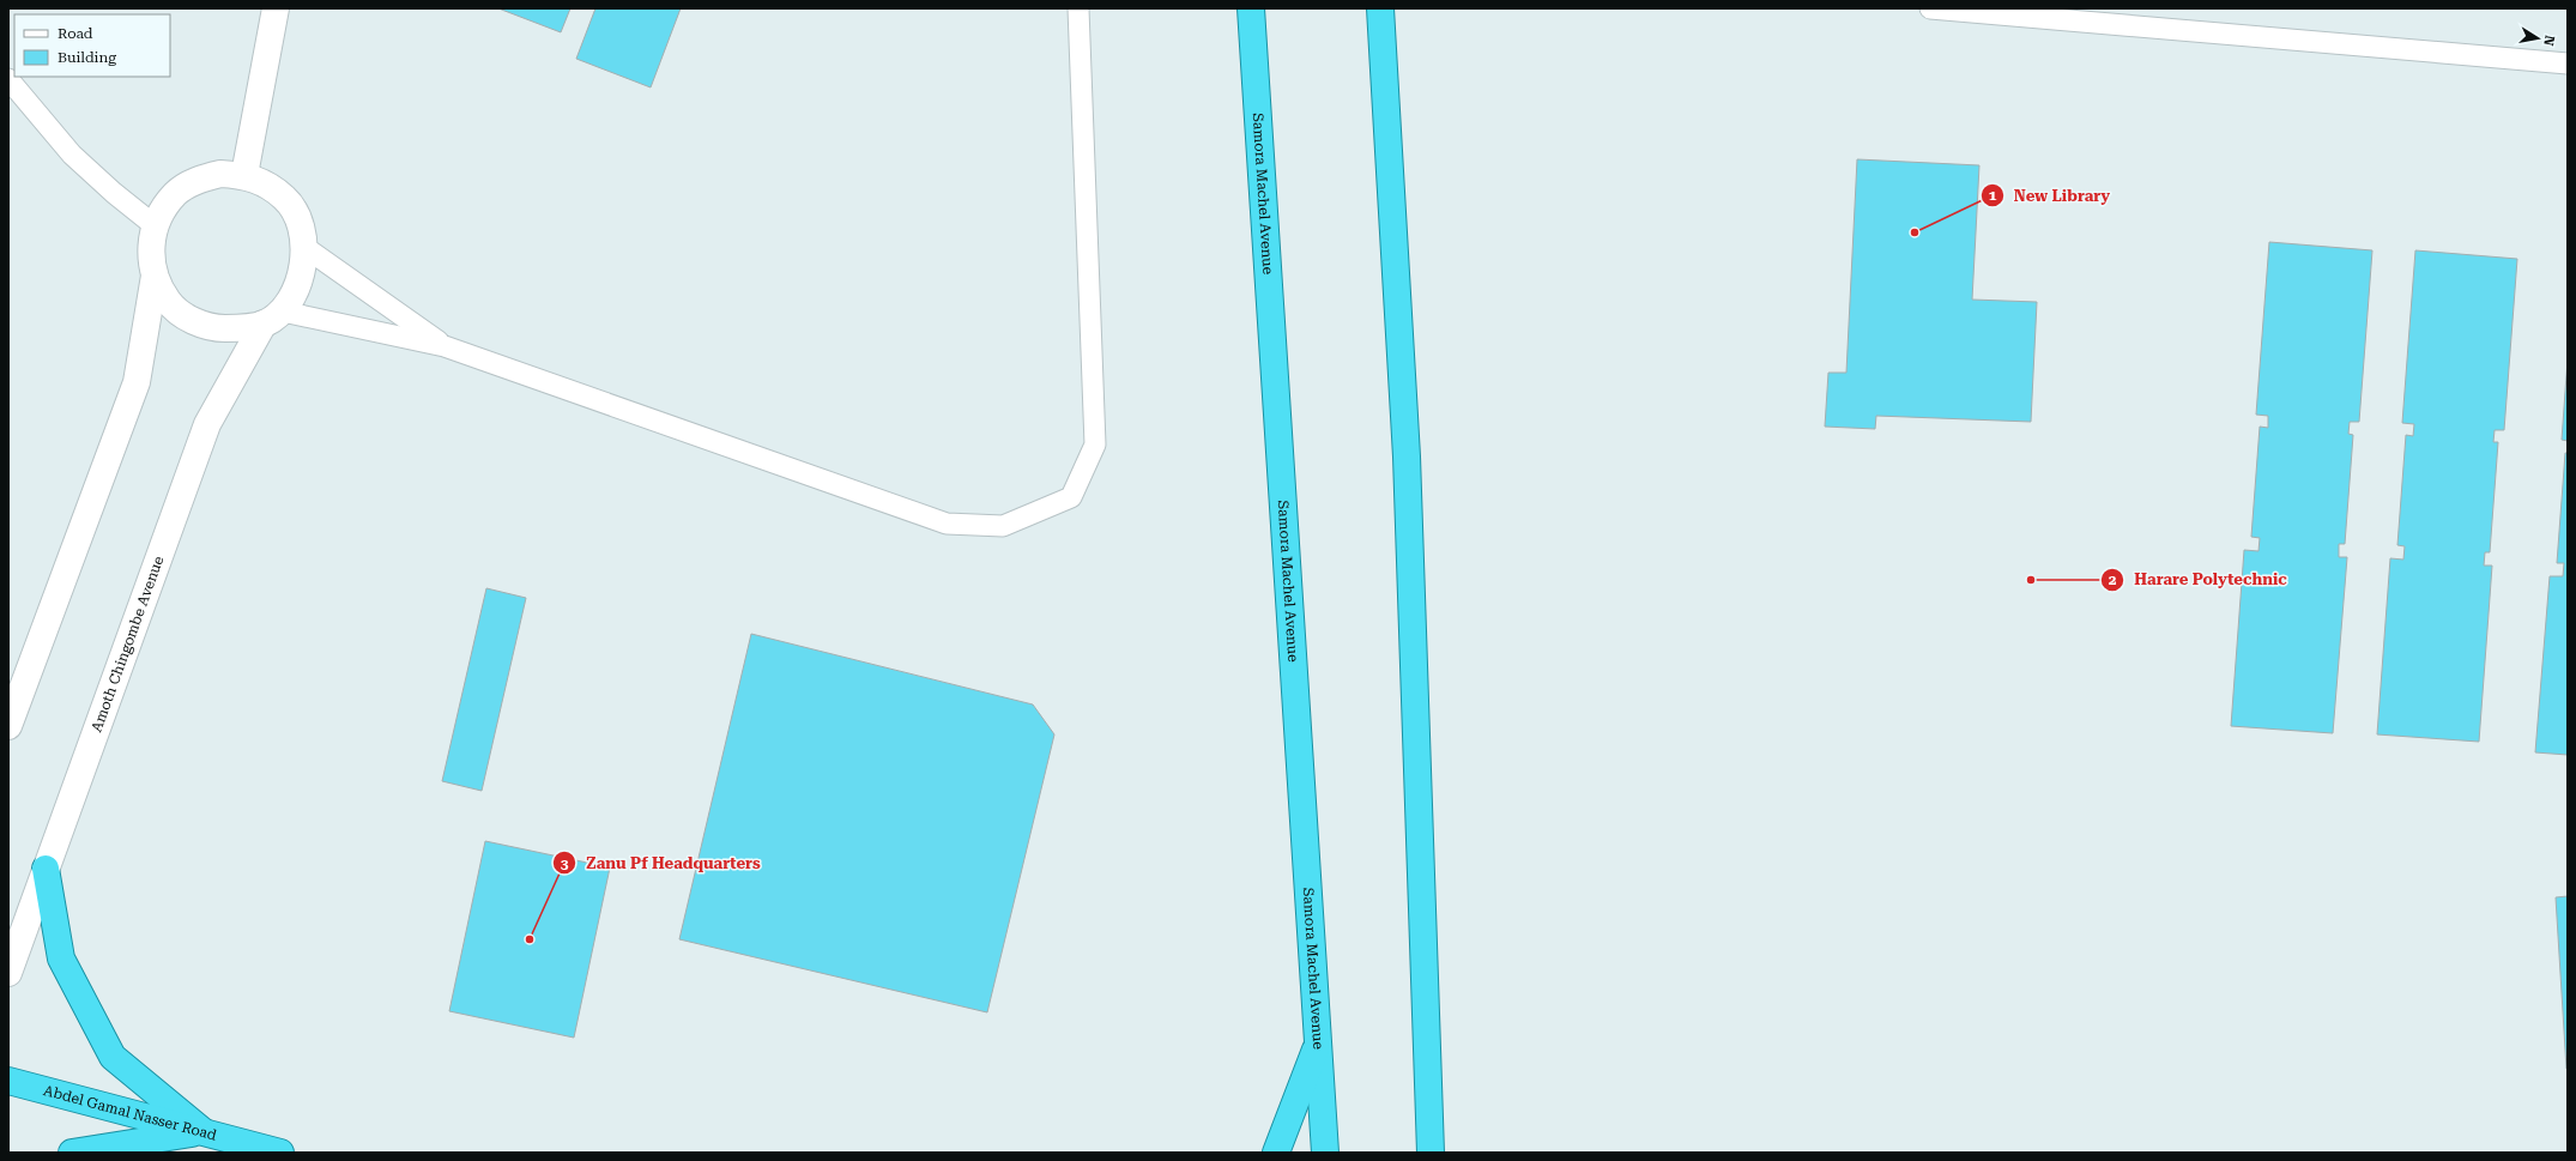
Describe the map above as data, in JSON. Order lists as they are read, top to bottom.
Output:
{
  "streets": {
    "highway": ["Samora Machel Avenue", "Abdel Gamal Nasser Road"],
    "street": ["Amoth Chingombe Avenue"]
  },
  "places": ["New Library", "Harare Polytechnic", "Zanu Pf Headquarters"],
  "legend": ["Road", "Building"],
  "north": "right"
}
